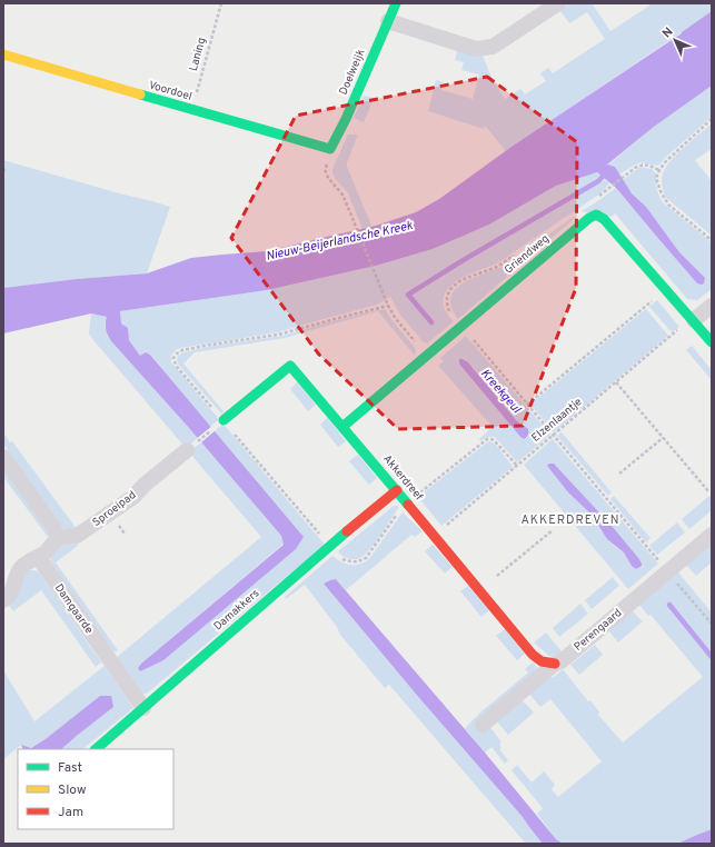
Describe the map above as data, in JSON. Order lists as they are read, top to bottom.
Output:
{
  "streets": {
    "street": [
      "Doelweijk",
      "Voordoel",
      "Griendweg",
      "Akkerdreef",
      "Sproeipad",
      "Damgaarde",
      "Damakkers",
      "Perengaard"
    ],
    "path": ["Laning", "Elzenlaantje"]
  },
  "crossings": [
    ["Laning", "Voordoel"],
    ["Doelweijk", "Voordoel"],
    ["Griendweg", "Elzenlaantje"],
    ["Griendweg", "Akkerdreef"],
    ["Elzenlaantje", "Akkerdreef"],
    ["Akkerdreef", "Damakkers"],
    ["Akkerdreef", "Perengaard"],
    ["Damgaarde", "Damakkers"]
  ],
  "districts": ["AKKERDREVEN"],
  "water": ["Nieuw-Beijerlandsche Kreek", "Kreekgeul"],
  "legend": ["Fast", "Slow", "Jam"],
  "north": "top left"
}
